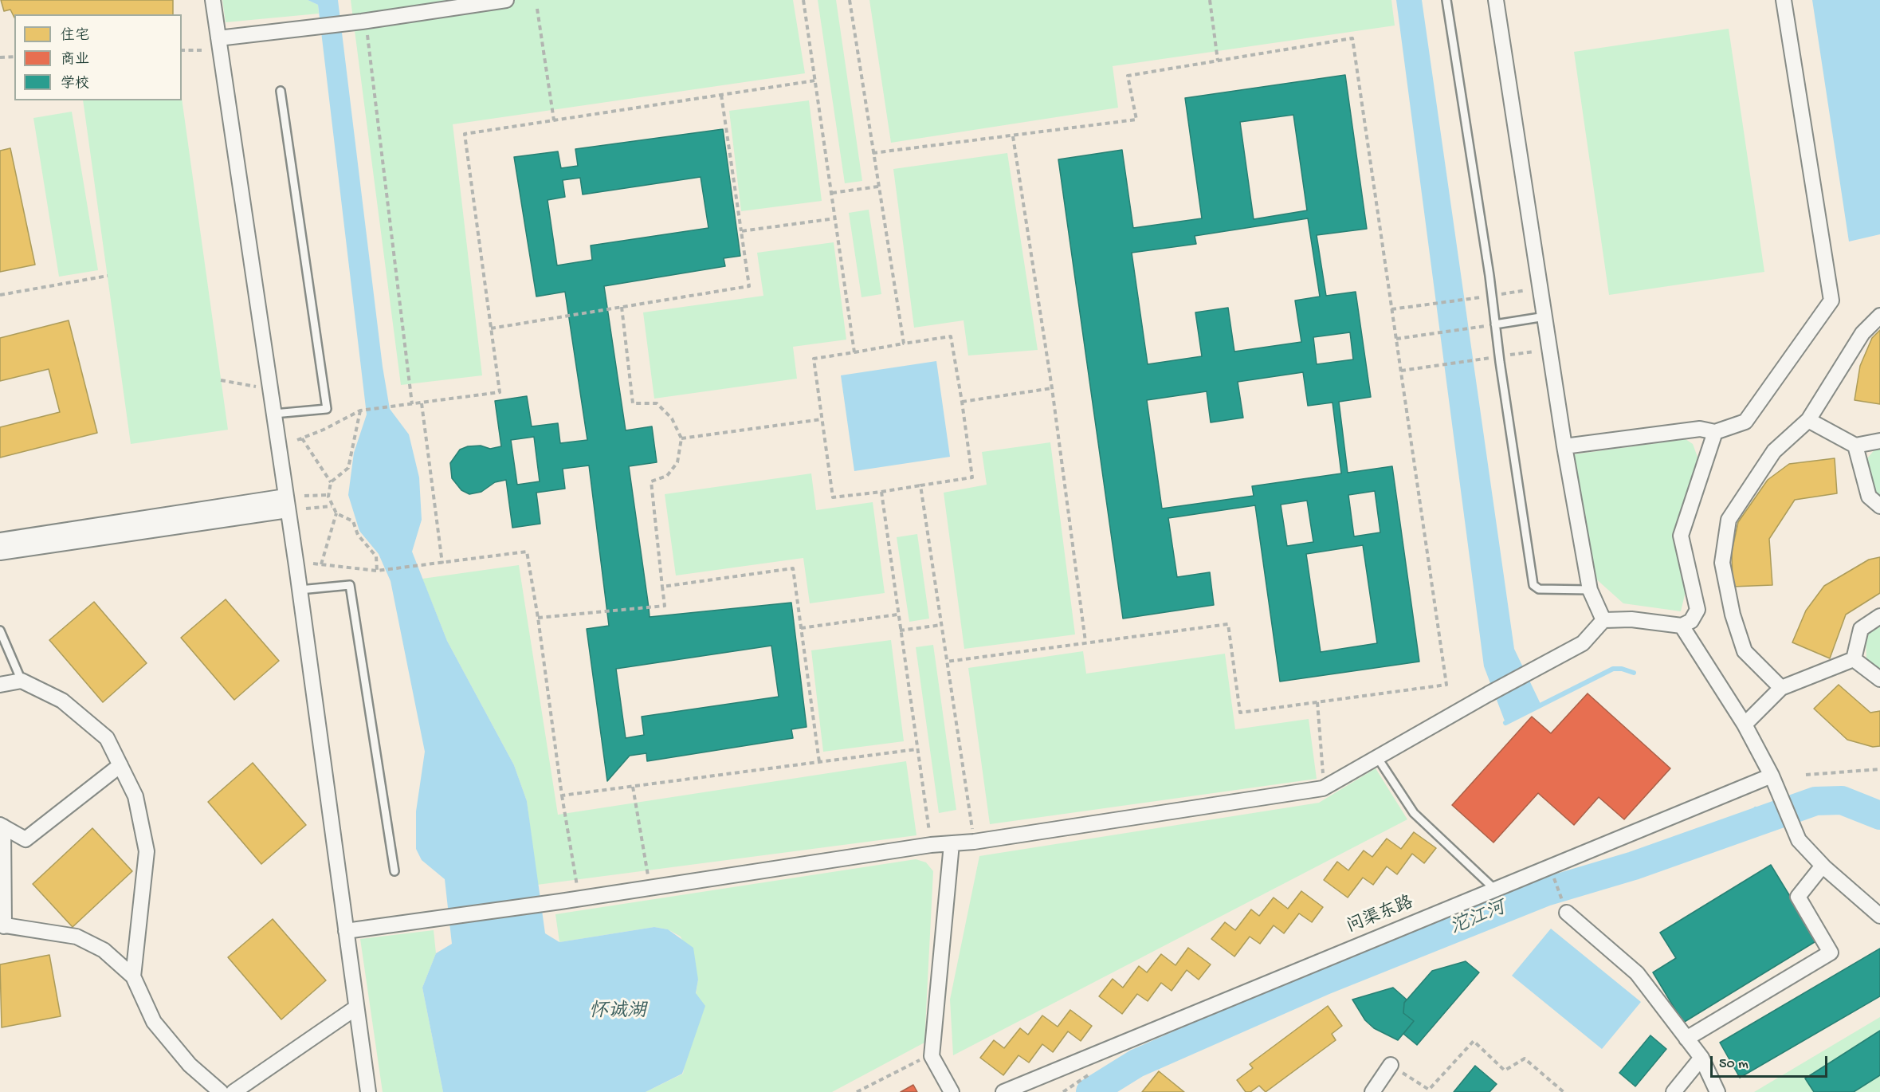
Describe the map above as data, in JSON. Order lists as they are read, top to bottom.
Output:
{
  "streets": {
    "street": ["问渠东路"]
  },
  "water": ["沱江河", "怀诚湖"],
  "legend": ["住宅", "商业", "学校"],
  "scale_bar": "50 m"
}
